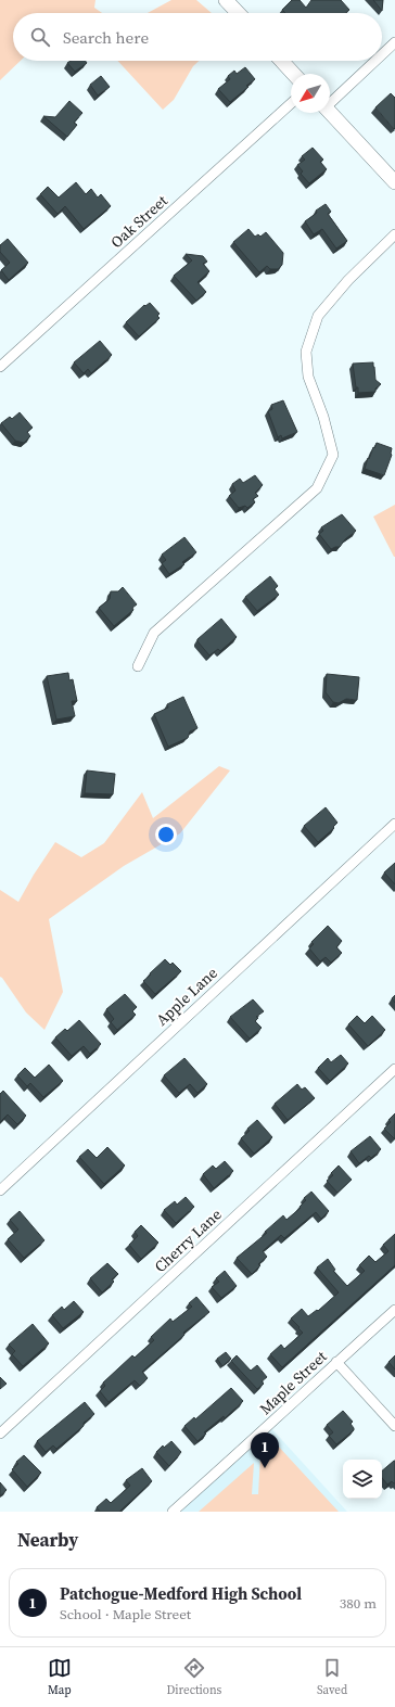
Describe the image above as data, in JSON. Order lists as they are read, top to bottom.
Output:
{
  "streets": {
    "street": [
      "Oak Street",
      "Apple Lane",
      "Cherry Lane",
      "Maple Street"
    ]
  },
  "north": "bottom left",
  "page": {
    "search": "Search here",
    "pins": "1",
    "heading": "Nearby",
    "list": [
      {
        "mark": "1",
        "name": "Patchogue-Medford High School",
        "note": "School · Maple Street",
        "value": "380 m"
      }
    ],
    "nav": ["Map", "Directions", "Saved"]
  }
}
